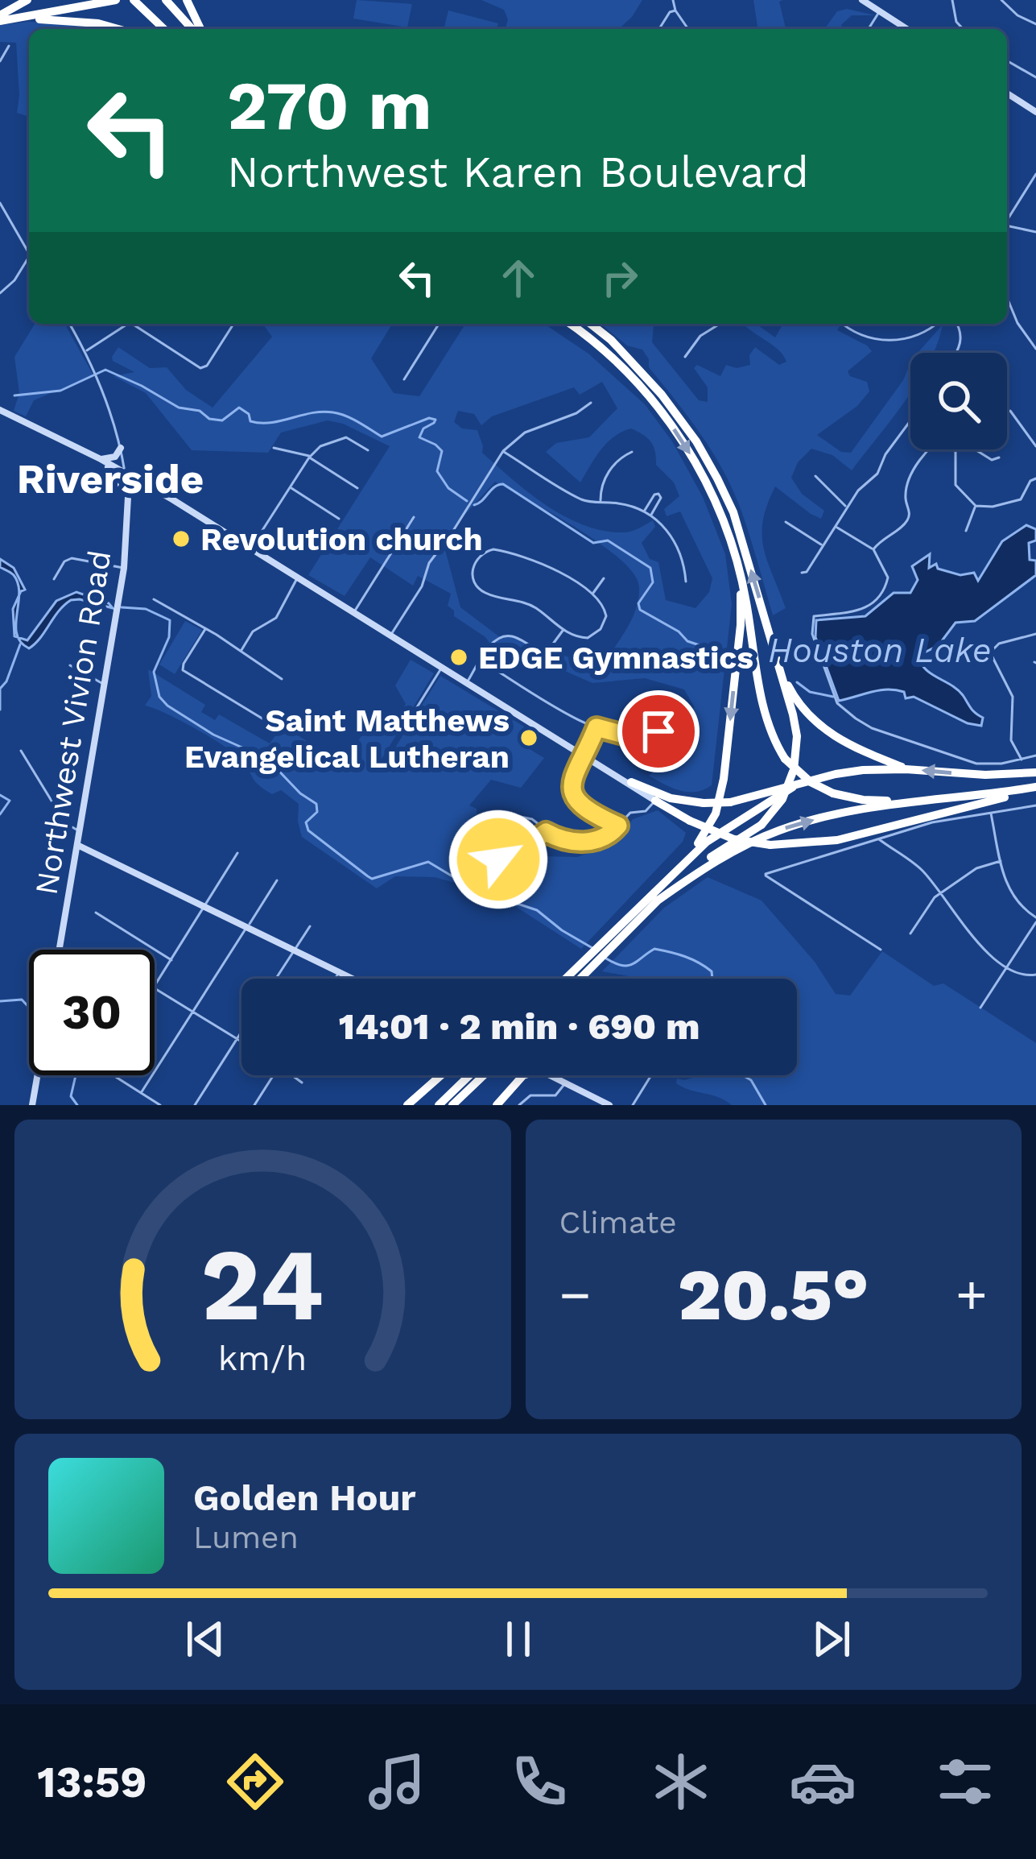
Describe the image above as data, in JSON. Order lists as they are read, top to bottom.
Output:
{
  "streets": {
    "main road": ["Northwest Vivion Road"]
  },
  "districts": ["Riverside"],
  "water": ["Houston Lake"],
  "places": ["Revolution church", "EDGE Gymnastics", "Saint Matthews Evangelical Lutheran"],
  "page": {
    "turn": ["270 m", "Northwest Karen Boulevard"],
    "limit": "30",
    "trip": "14:01 · 2 min · 690 m",
    "tile": "Climate",
    "heat": ["−", "20.5°", "+"],
    "song": ["Golden Hour", "Lumen"],
    "tabs": "13:59",
    "gauge": ["24", "km/h"]
  }
}
